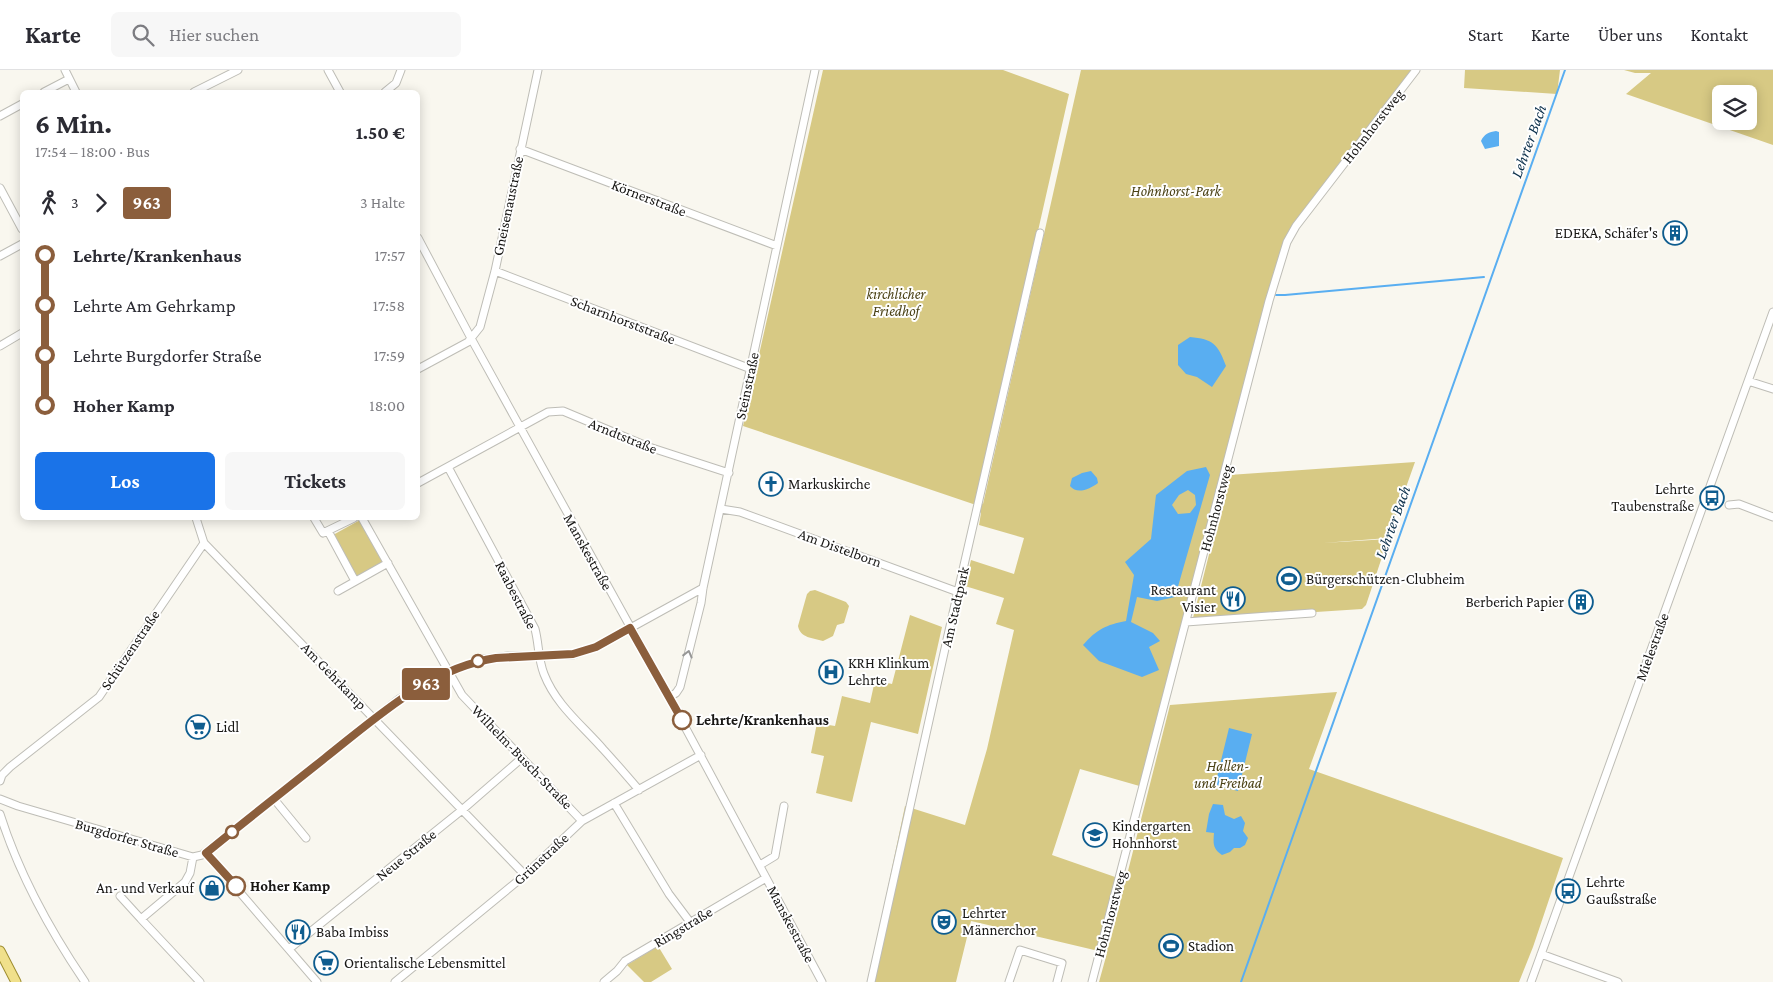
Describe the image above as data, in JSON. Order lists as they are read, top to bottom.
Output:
{
  "streets": {
    "street": [
      "Hohnhorstweg",
      "Körnerstraße",
      "Gneisenaustraße",
      "Scharnhorststraße",
      "Steinstraße",
      "Arndtstraße",
      "Am Distelborn",
      "Manskestraße",
      "Raabestraße",
      "Am Stadtpark",
      "Mielestraße",
      "Schützenstraße",
      "Am Gehrkamp",
      "Wilhelm-Busch-Straße",
      "Burgdorfer Straße",
      "Neue Straße",
      "Grünstraße",
      "Ringstraße"
    ]
  },
  "crossings": [
    ["Körnerstraße", "Gneisenaustraße"],
    ["Körnerstraße", "Steinstraße"],
    ["Gneisenaustraße", "Scharnhorststraße"],
    ["Gneisenaustraße", "Manskestraße"],
    ["Scharnhorststraße", "Steinstraße"],
    ["Steinstraße", "Arndtstraße"],
    ["Steinstraße", "Am Distelborn"],
    ["Steinstraße", "Manskestraße"],
    ["Arndtstraße", "Manskestraße"],
    ["Arndtstraße", "Raabestraße"],
    ["Am Distelborn", "Am Stadtpark"],
    ["Manskestraße", "Grünstraße"],
    ["Manskestraße", "Ringstraße"],
    ["Raabestraße", "Grünstraße"],
    ["Schützenstraße", "Am Gehrkamp"],
    ["Am Gehrkamp", "Neue Straße"],
    ["Am Gehrkamp", "Grünstraße"],
    ["Wilhelm-Busch-Straße", "Neue Straße"],
    ["Wilhelm-Busch-Straße", "Grünstraße"]
  ],
  "water": ["Lehrter Bach"],
  "parks": ["Hohnhorst-Park", "kirchlicher Friedhof", "Hallen- und Freibad"],
  "places": {
    "building": ["EDEKA, Schäfer's", "Berberich Papier"],
    "church": ["Markuskirche"],
    "bus stop": ["Lehrte Taubenstraße", "Lehrte Gaußstraße"],
    "sports": ["Bürgerschützen-Clubheim", "Stadion"],
    "restaurant": ["Restaurant Visier", "Baba Imbiss"],
    "hospital": ["KRH Klinkum Lehrte"],
    "other": ["Lehrte/Krankenhaus", "Hoher Kamp"],
    "supermarket": ["Lidl", "Orientalische Lebensmittel"],
    "school or university": ["Kindergarten Hohnhorst"],
    "shop": ["An- und Verkauf"],
    "theatre": ["Lehrter Männerchor"]
  },
  "lines": ["bus line 963"],
  "page": {
    "header": "Karte",
    "search": "Hier suchen",
    "nav": [
      "Start",
      "Karte",
      "Über uns",
      "Kontakt"
    ],
    "on_map": "963",
    "heading": ["6 Min.", "17:54 – 18:00 · Bus", "1.50 €"],
    "legs": ["3", "963", "3 Halte"],
    "list": [
      {
        "name": "Lehrte/Krankenhaus",
        "value": "17:57"
      },
      {
        "name": "Lehrte Am Gehrkamp",
        "value": "17:58"
      },
      {
        "name": "Lehrte Burgdorfer Straße",
        "value": "17:59"
      },
      {
        "name": "Hoher Kamp",
        "value": "18:00"
      }
    ],
    "buttons": ["Los", "Tickets"]
  }
}
